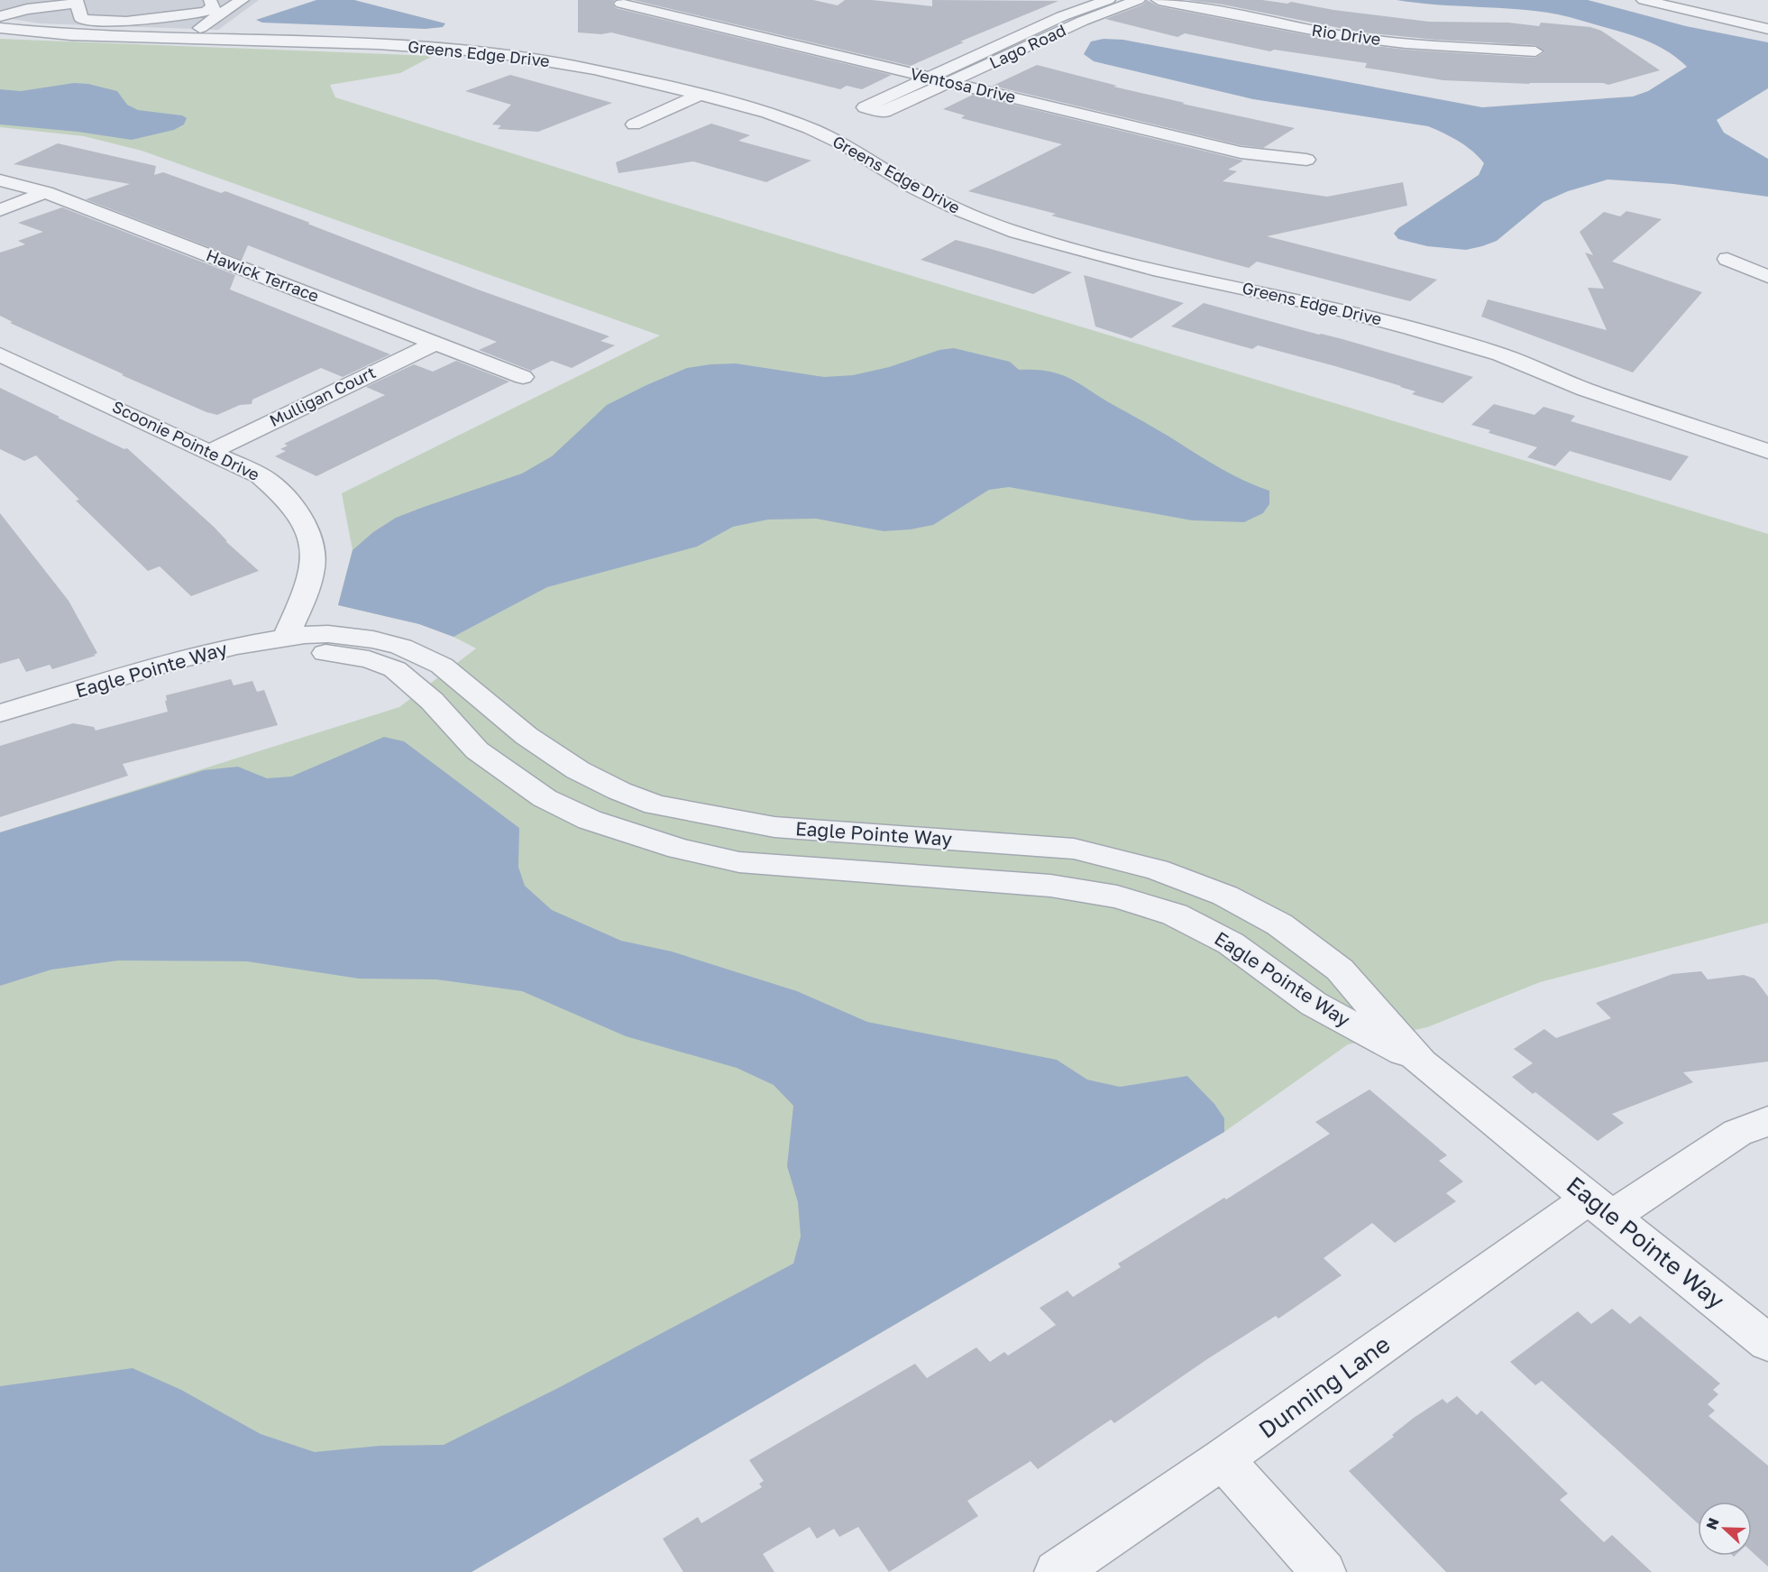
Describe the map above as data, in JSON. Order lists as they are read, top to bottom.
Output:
{
  "streets": {
    "street": [
      "Rio Drive",
      "Lago Road",
      "Greens Edge Drive",
      "Ventosa Drive",
      "Hawick Terrace",
      "Mulligan Court",
      "Scoonie Pointe Drive",
      "Eagle Pointe Way",
      "Dunning Lane"
    ]
  },
  "crossings": [
    ["Lago Road", "Ventosa Drive"],
    ["Hawick Terrace", "Mulligan Court"],
    ["Mulligan Court", "Scoonie Pointe Drive"],
    ["Scoonie Pointe Drive", "Eagle Pointe Way"],
    ["Eagle Pointe Way", "Dunning Lane"]
  ],
  "north": "left"
}
